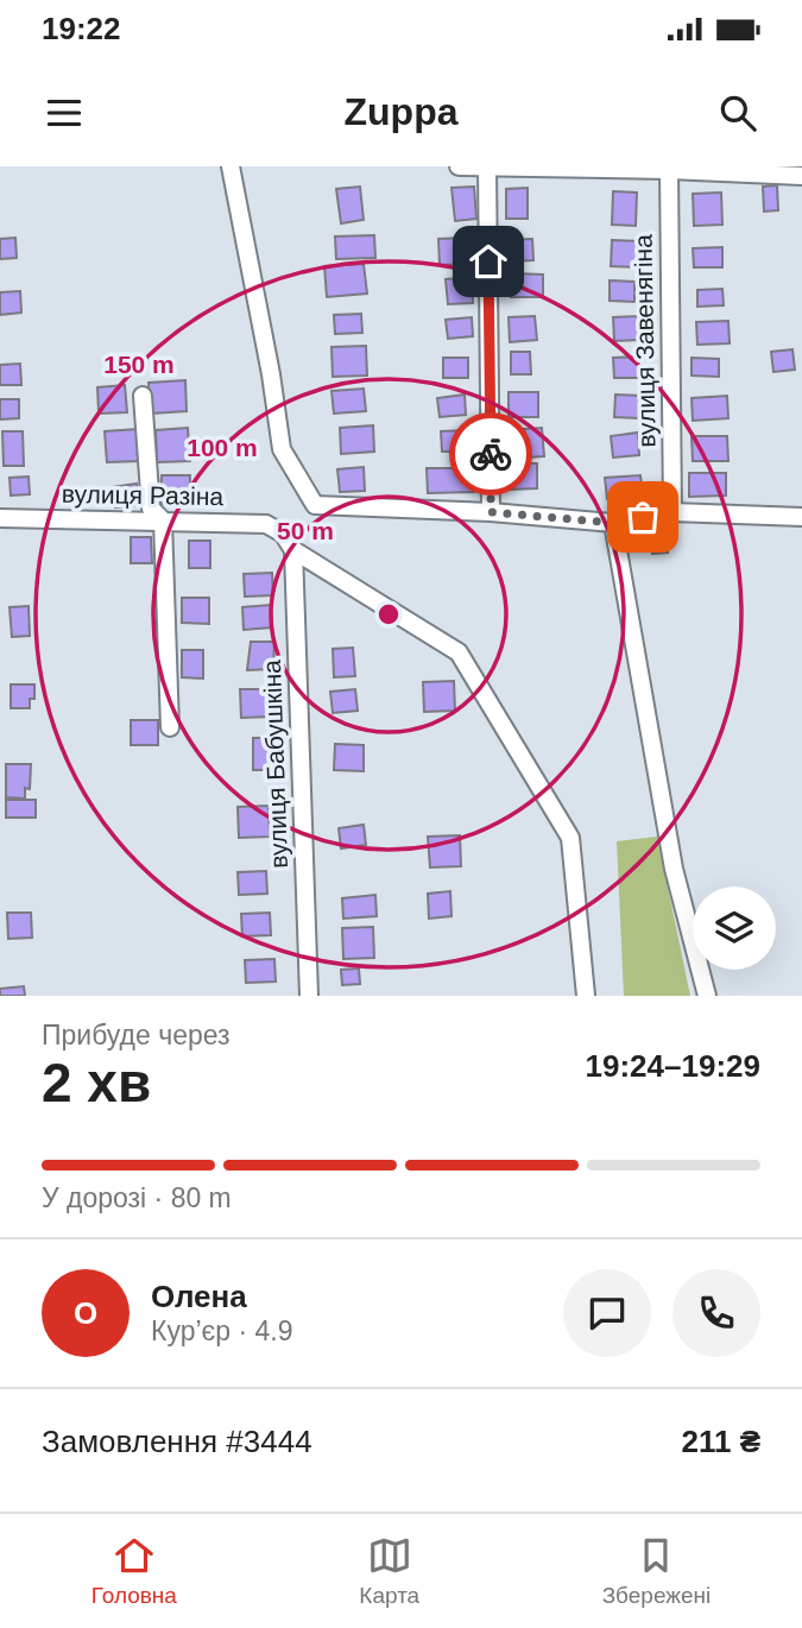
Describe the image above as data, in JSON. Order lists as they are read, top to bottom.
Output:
{
  "streets": {
    "street": ["вулиця Завенягіна", "вулиця Разіна", "вулиця Бабушкіна"]
  },
  "crossings": [
    ["вулиця Разіна", "вулиця Бабушкіна"]
  ],
  "page": {
    "status": "19:22",
    "header": "Zuppa",
    "heading": ["2 хв", "Прибуде через", "19:24–19:29"],
    "panel": [
      "Олена",
      "Кур’єр · 4.9",
      "Замовлення #3444",
      "211 ₴"
    ],
    "bar": "У дорозі · 80 m",
    "round": "О",
    "tabs": ["Головна", "Карта", "Збережені"]
  },
  "rings": ["150 m", "100 m", "50 m"]
}
